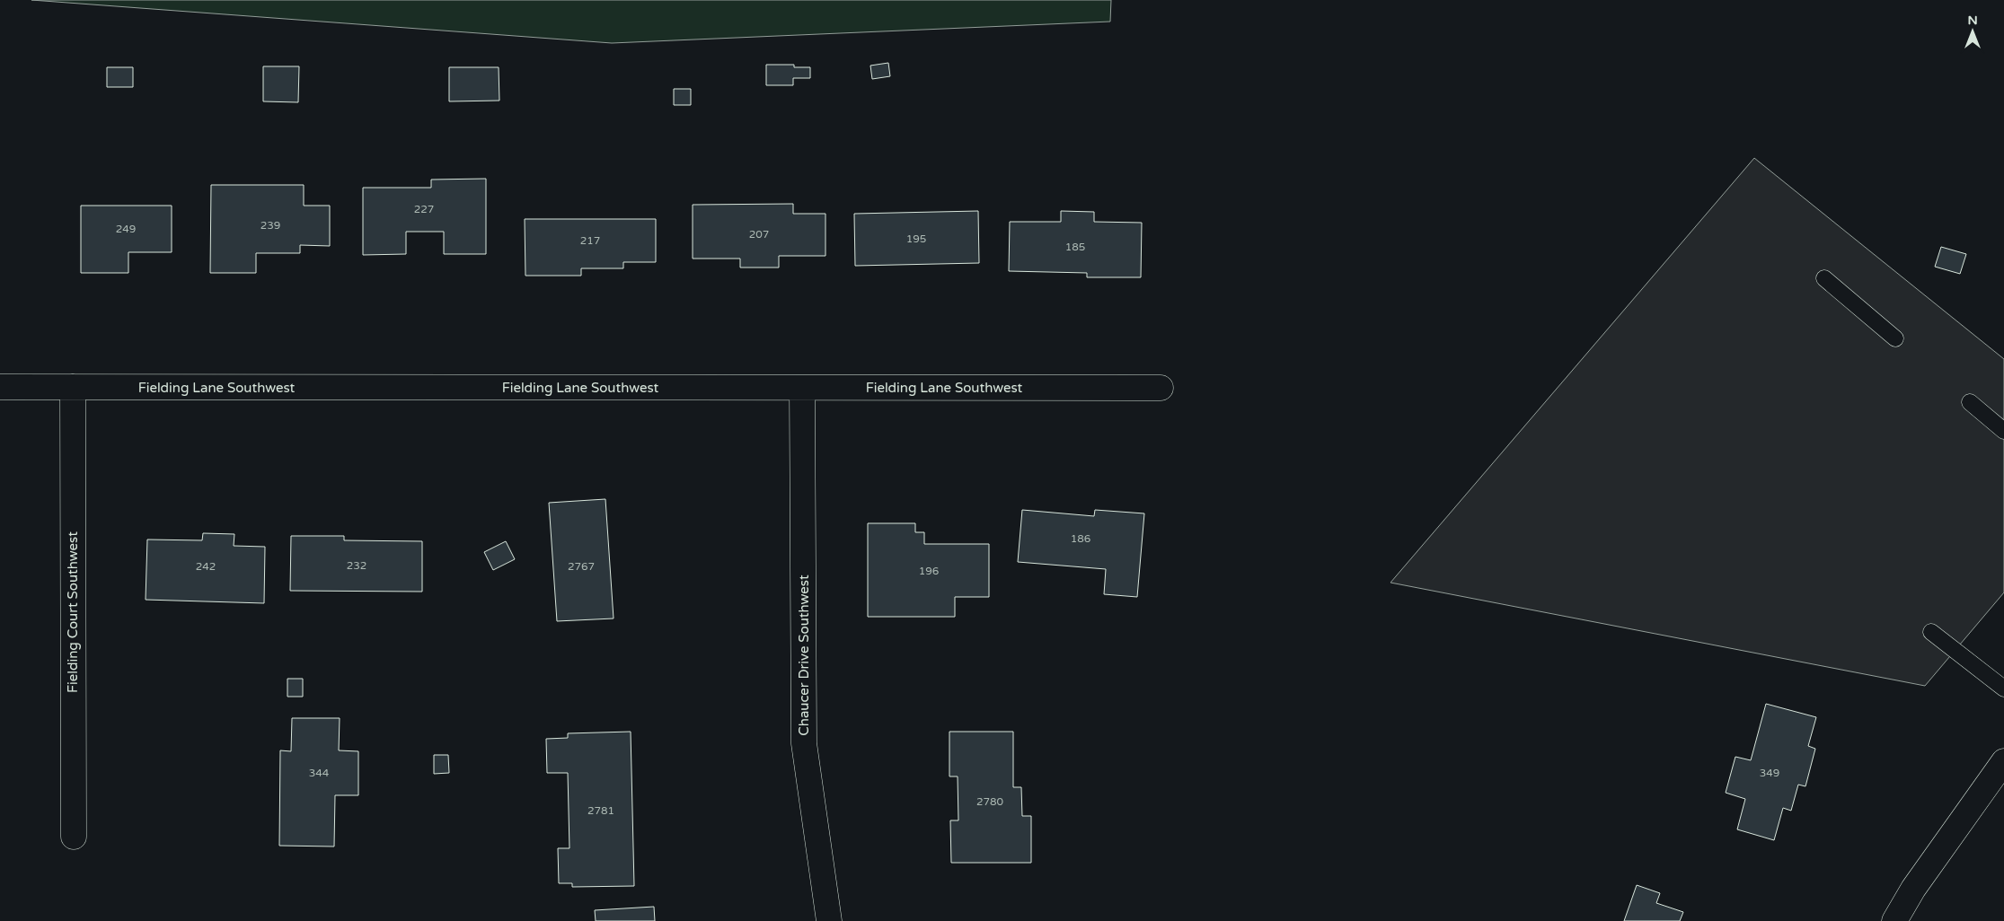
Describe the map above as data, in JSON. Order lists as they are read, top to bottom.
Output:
{
  "streets": {
    "street": ["Fielding Lane Southwest", "Fielding Court Southwest", "Chaucer Drive Southwest"]
  },
  "crossings": [
    ["Fielding Lane Southwest", "Fielding Court Southwest"],
    ["Fielding Lane Southwest", "Chaucer Drive Southwest"]
  ],
  "house_numbers": [
    "227",
    "239",
    "249",
    "207",
    "195",
    "217",
    "185",
    "186",
    "232",
    "242",
    "2767",
    "196",
    "344",
    "349",
    "2780",
    "2781"
  ],
  "north": "top"
}
